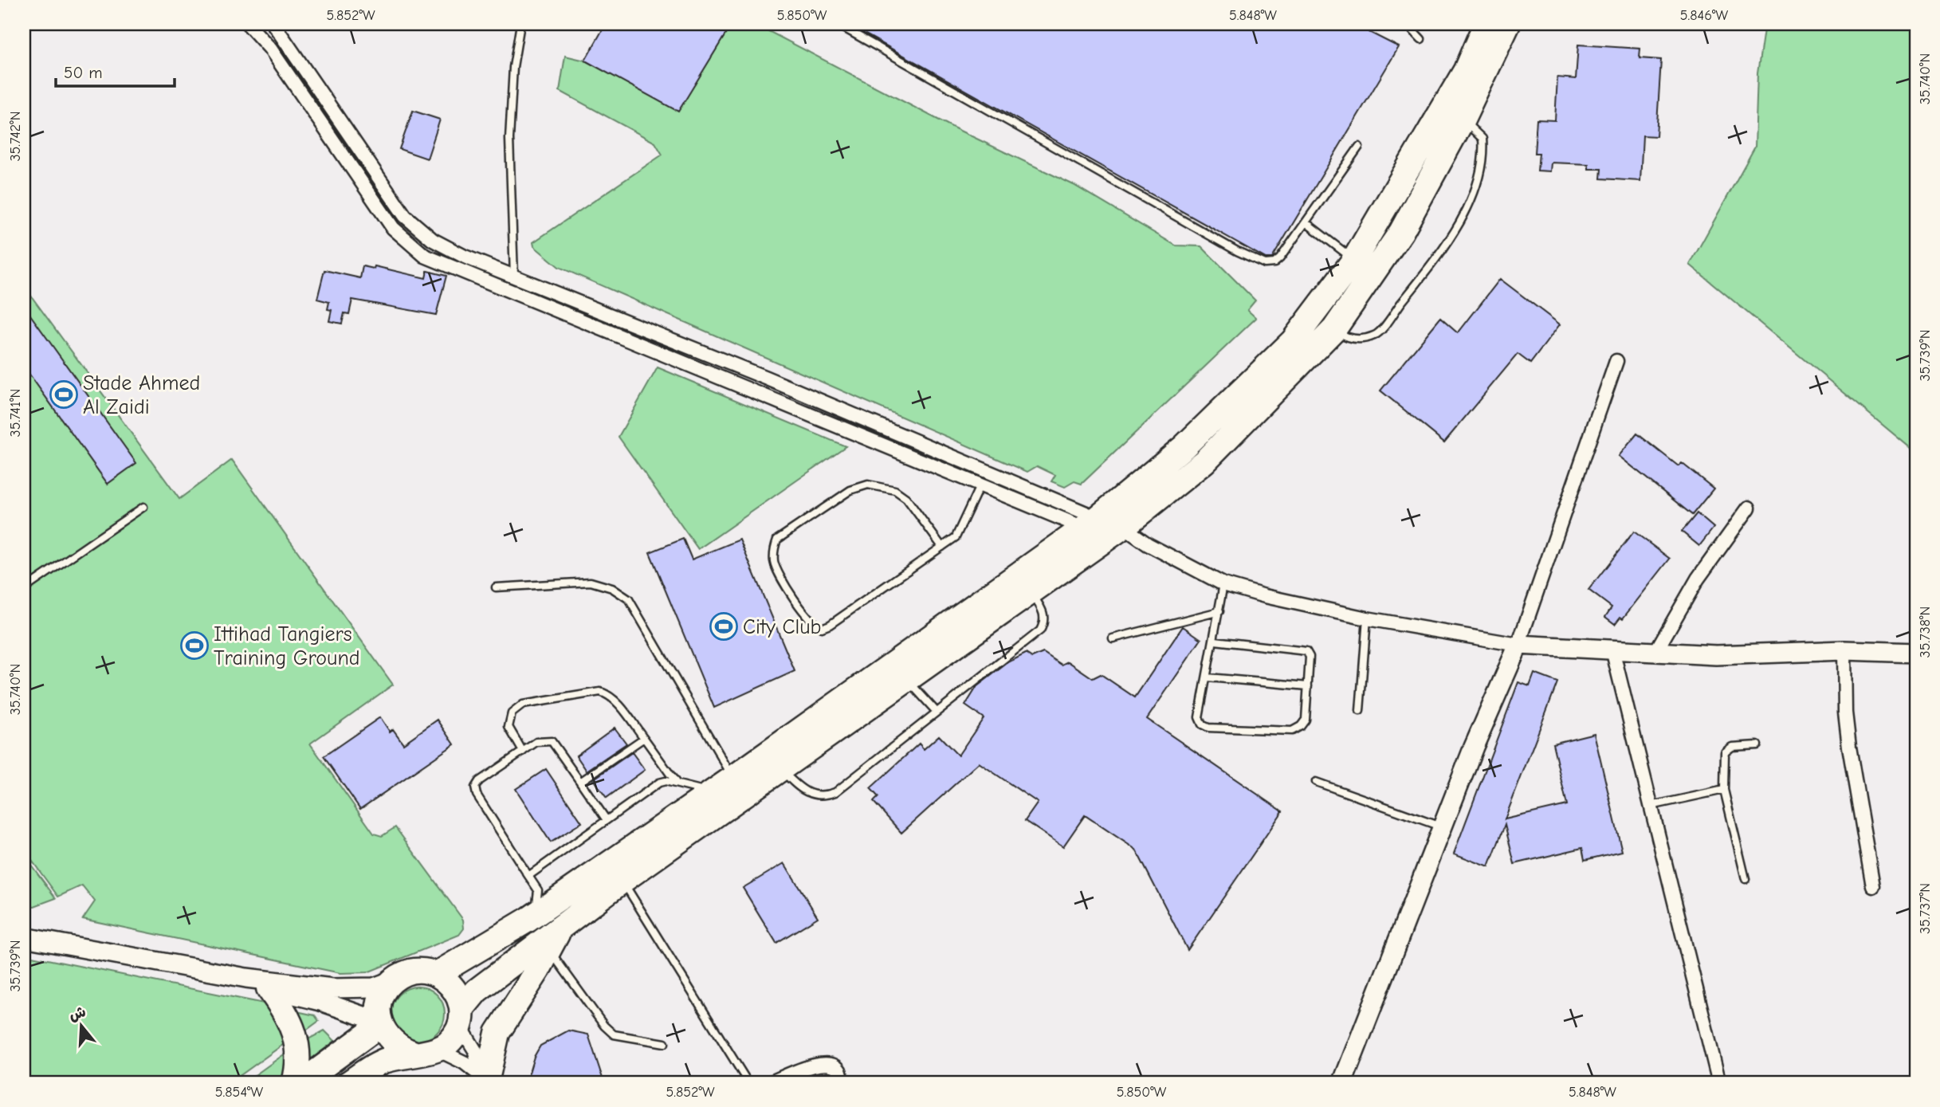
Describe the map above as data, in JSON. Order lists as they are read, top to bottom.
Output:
{
  "places": {
    "sports": ["Stade Ahmed Al Zaidi", "City Club", "Ittihad Tangiers Training Ground"]
  },
  "scale_bar": "50 m",
  "north": "top",
  "coordinates": [
    "5.852°W",
    "5.850°W",
    "5.848°W",
    "5.846°W",
    "35.740°N",
    "35.742°N",
    "35.739°N",
    "35.741°N",
    "35.738°N",
    "35.737°N",
    "5.854°W"
  ]
}
